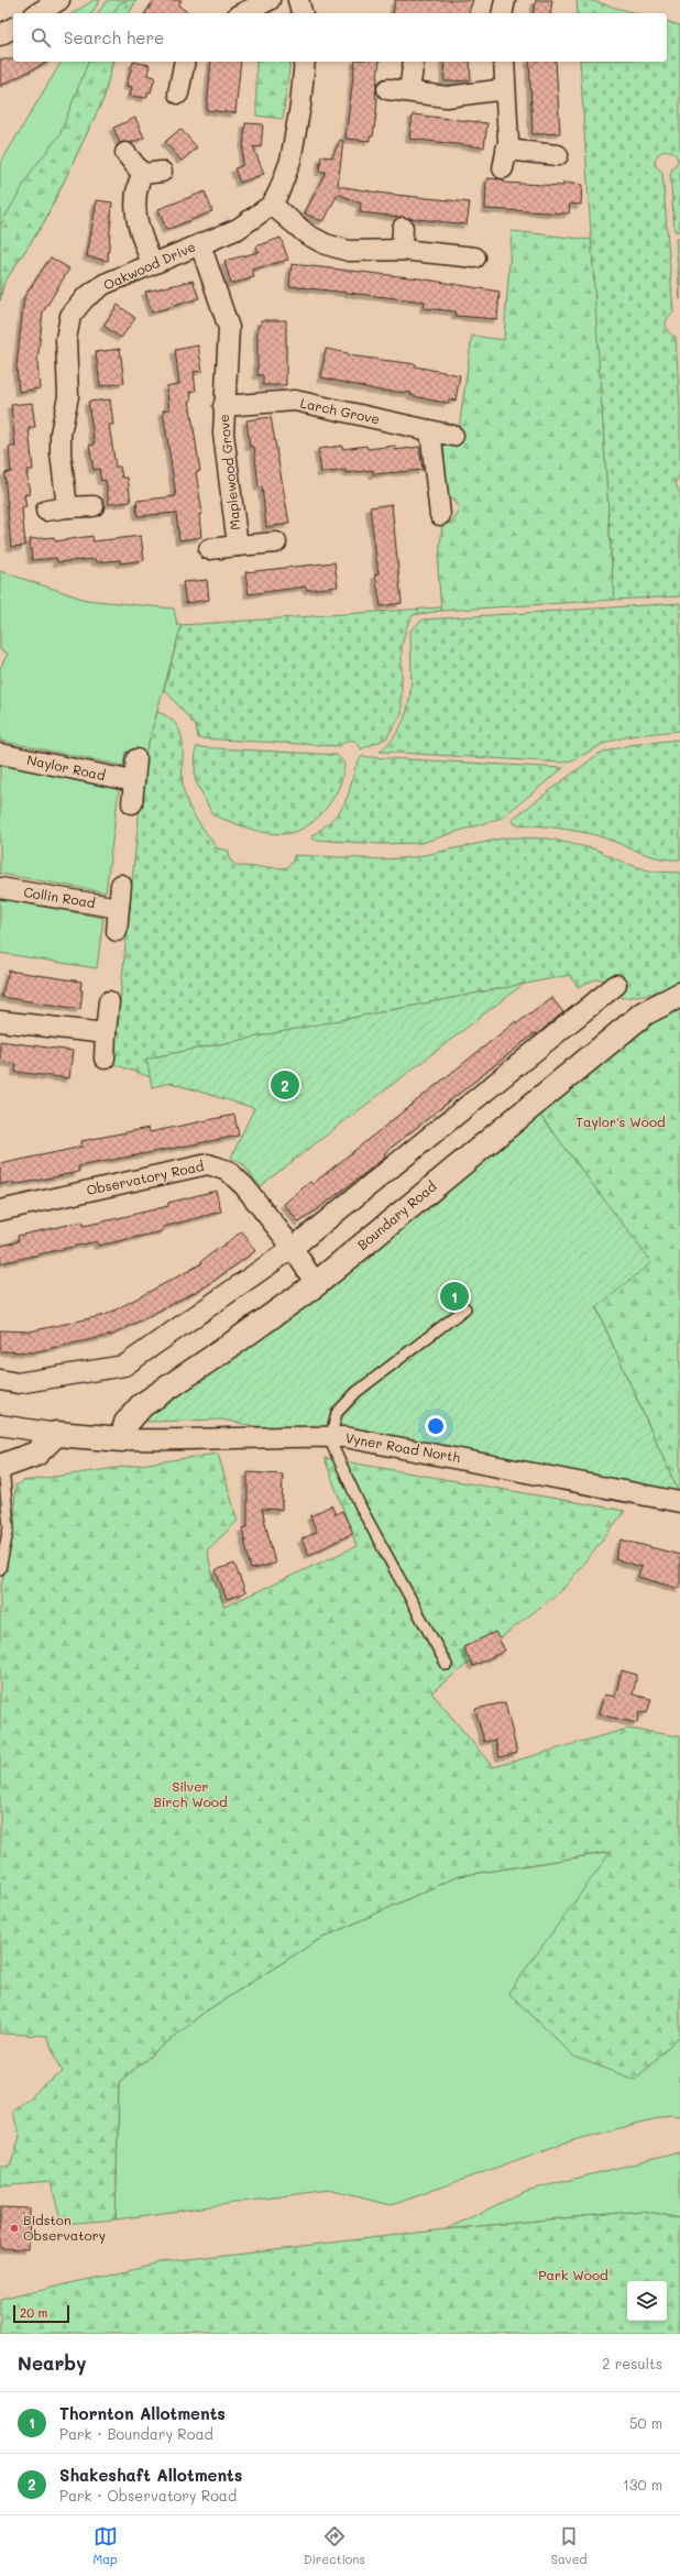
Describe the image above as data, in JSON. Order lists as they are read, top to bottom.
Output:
{
  "streets": {
    "main road": ["Boundary Road"],
    "street": [
      "Oakwood Drive",
      "Larch Grove",
      "Maplewood Grove",
      "Naylor Road",
      "Collin Road",
      "Observatory Road",
      "Vyner Road North"
    ]
  },
  "crossings": [
    ["Oakwood Drive", "Maplewood Grove"],
    ["Larch Grove", "Maplewood Grove"],
    ["Observatory Road", "Boundary Road"],
    ["Boundary Road", "Vyner Road North"]
  ],
  "parks": ["Taylor's Wood", "Silver Birch Wood", "Park Wood"],
  "places": ["Bidston Observatory"],
  "scale_bar": "20 m",
  "page": {
    "search": "Search here",
    "pins": ["2", "1"],
    "scale": "20 m",
    "heading": ["Nearby", "2 results"],
    "list": [
      {
        "mark": "1",
        "name": "Thornton Allotments",
        "note": "Park · Boundary Road",
        "value": "50 m"
      },
      {
        "mark": "2",
        "name": "Shakeshaft Allotments",
        "note": "Park · Observatory Road",
        "value": "130 m"
      }
    ],
    "nav": ["Map", "Directions", "Saved"]
  }
}
